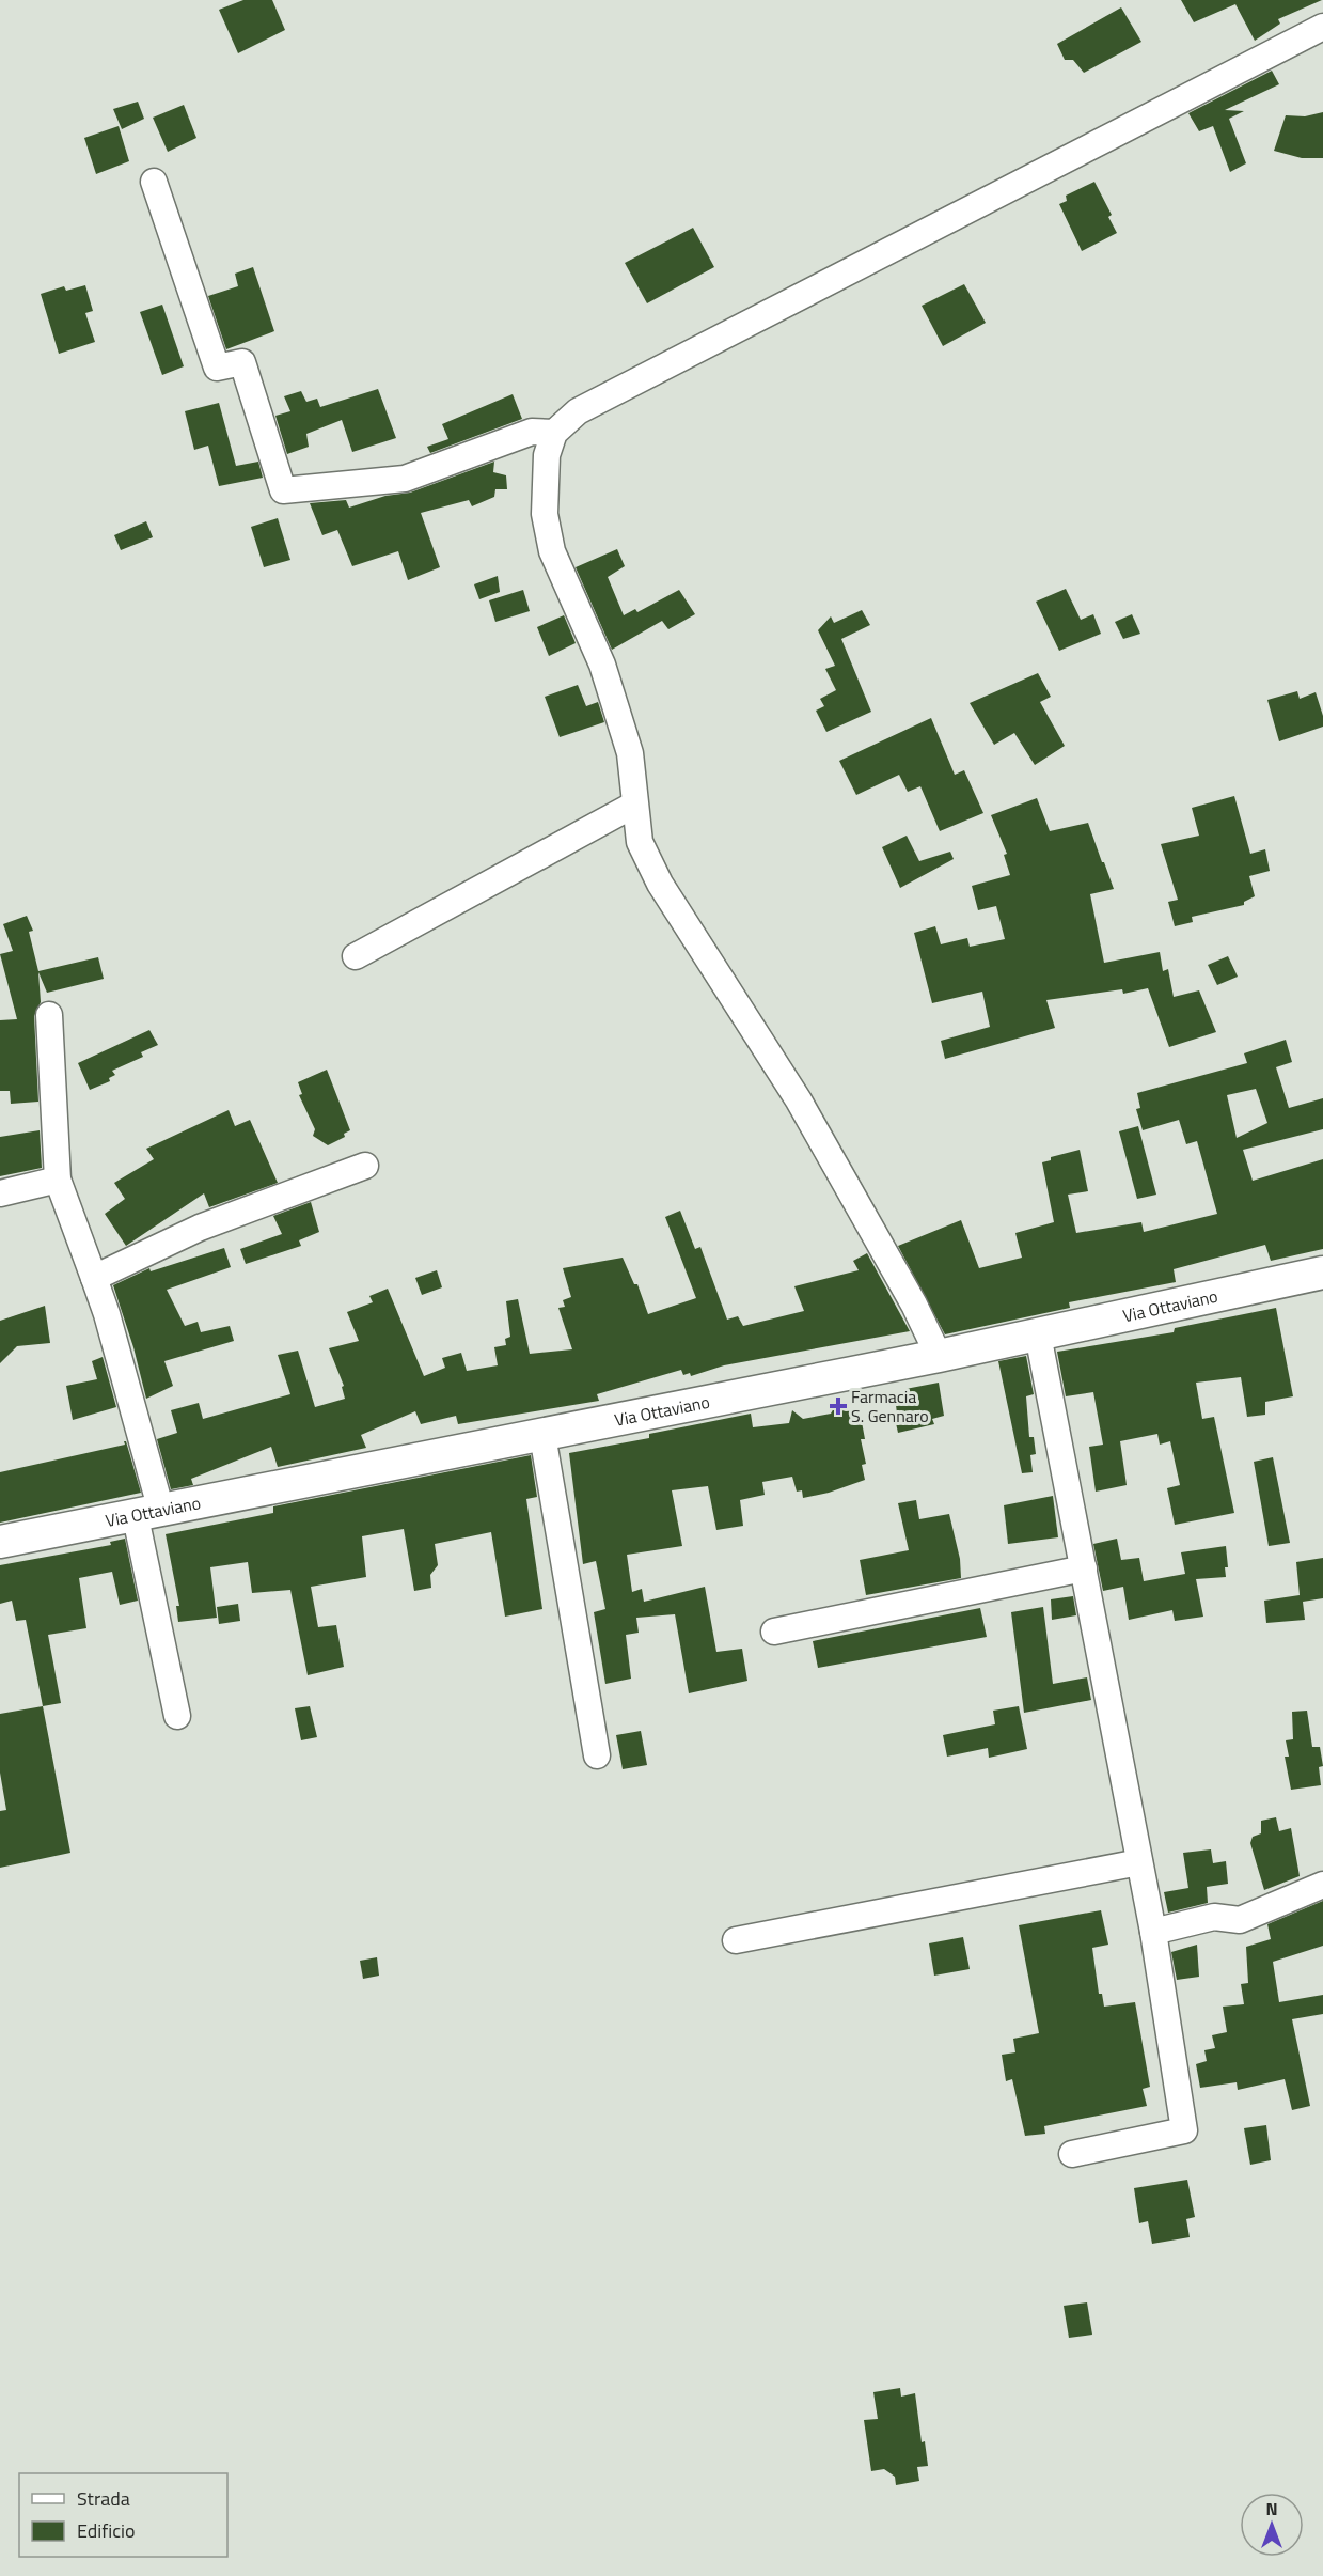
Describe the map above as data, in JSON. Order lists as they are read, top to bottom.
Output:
{
  "streets": {
    "main road": ["Via Ottaviano"]
  },
  "places": {
    "health": ["Farmacia S. Gennaro"]
  },
  "legend": ["Strada", "Edificio"],
  "north": "top"
}
